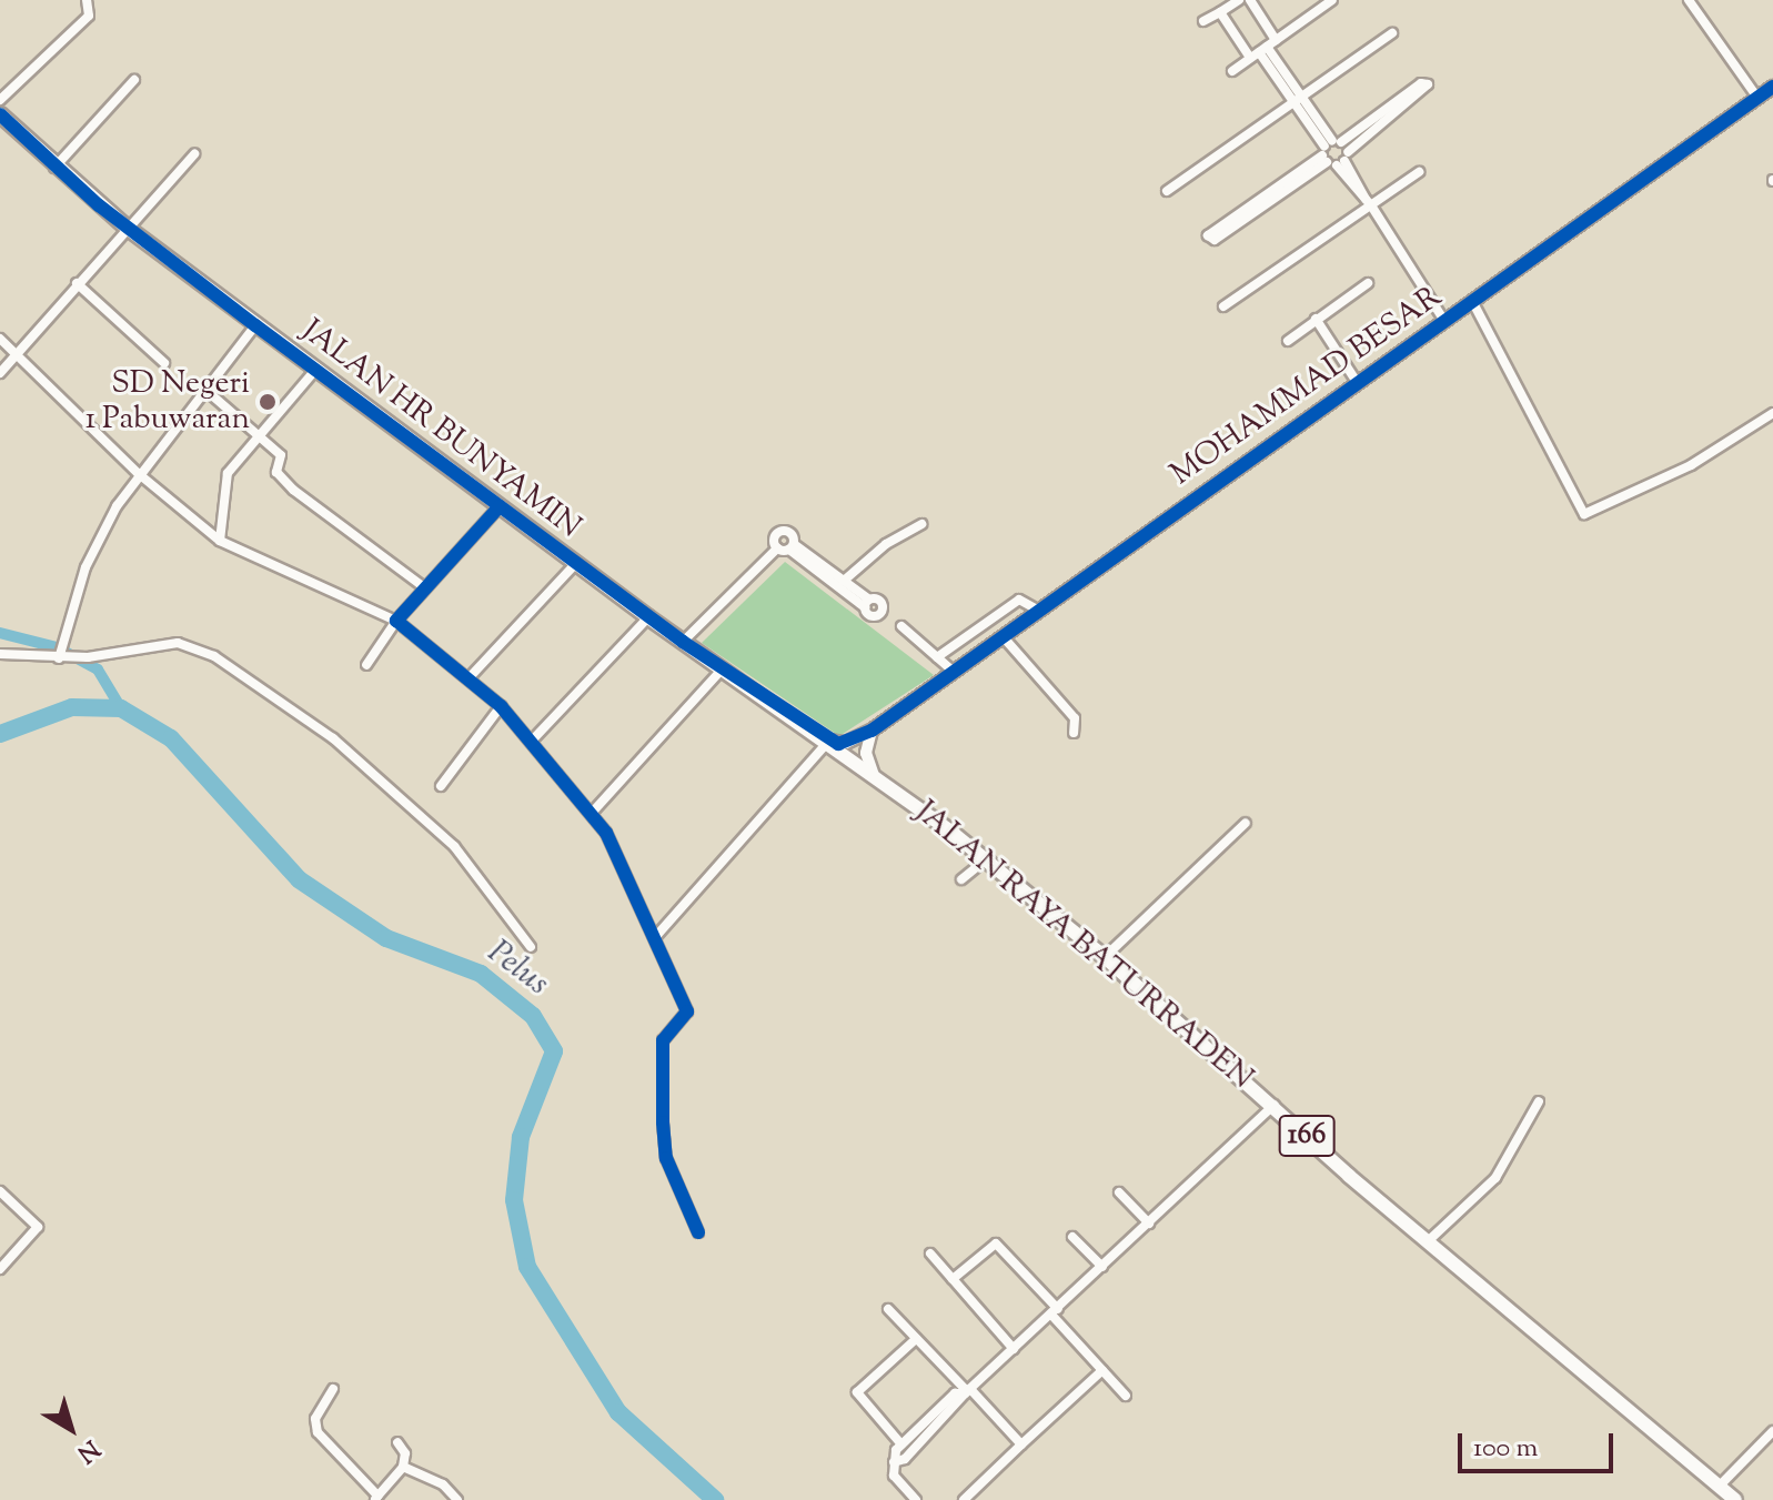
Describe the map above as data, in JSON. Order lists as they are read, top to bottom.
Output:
{
  "streets": {
    "main road": ["JALAN HR BUNYAMIN", "JALAN RAYA BATURRADEN", "166"],
    "street": ["MOHAMMAD BESAR"]
  },
  "crossings": [
    ["JALAN HR BUNYAMIN", "JALAN RAYA BATURRADEN"]
  ],
  "water": ["Pelus"],
  "places": ["SD Negeri 1 Pabuwaran"],
  "scale_bar": "100 m",
  "north": "bottom right"
}
